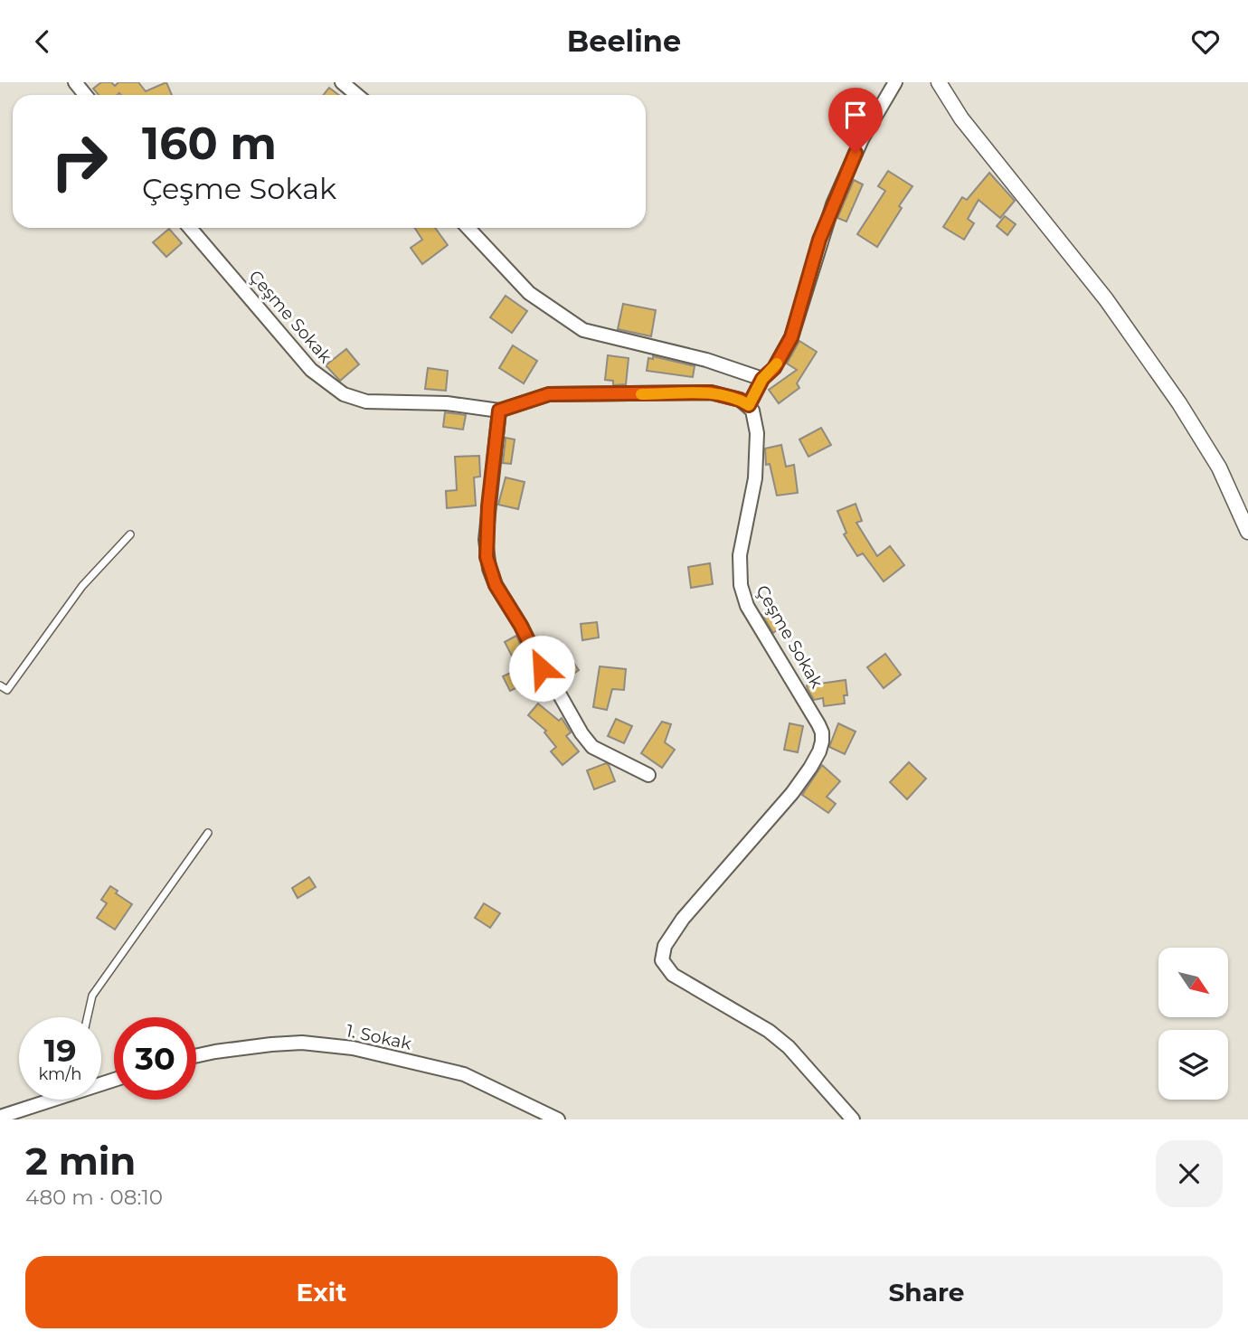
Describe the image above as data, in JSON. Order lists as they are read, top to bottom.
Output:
{
  "streets": {
    "street": ["Çeşme Sokak", "1. Sokak"]
  },
  "north": "bottom right",
  "page": {
    "header": "Beeline",
    "turn": ["160 m", "Çeşme Sokak"],
    "speed": "19 km/h",
    "limit": "30",
    "heading": ["2 min", "480 m · 08:10"],
    "buttons": ["Exit", "Share"]
  }
}
